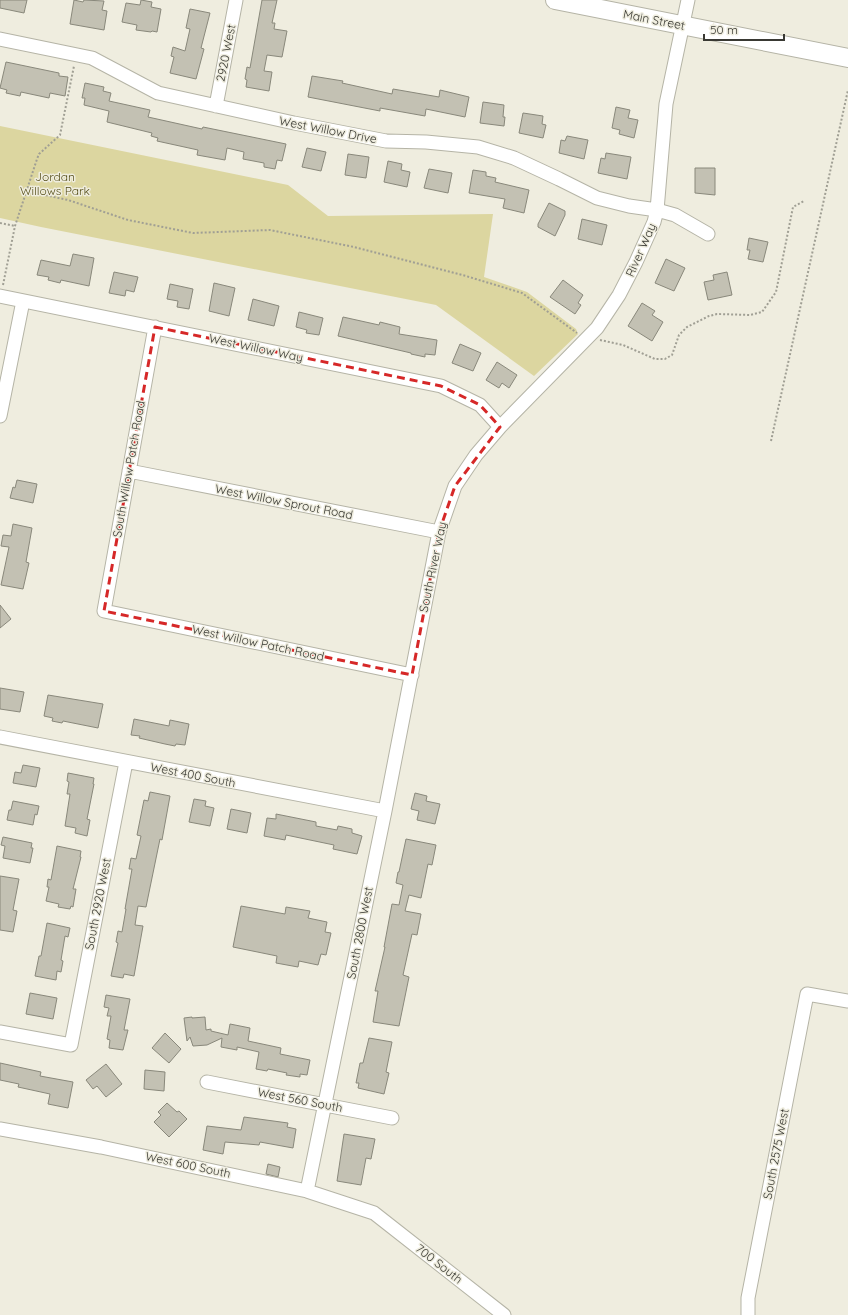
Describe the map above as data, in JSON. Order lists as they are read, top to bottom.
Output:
{
  "streets": {
    "main road": ["Main Street"],
    "street": [
      "2920 West",
      "West Willow Drive",
      "River Way",
      "West Willow Way",
      "South Willow Patch Road",
      "West Willow Sprout Road",
      "South River Way",
      "West Willow Patch Road",
      "West 400 South",
      "South 2920 West",
      "South 2800 West",
      "West 560 South",
      "South 2575 West",
      "West 600 South",
      "700 South"
    ]
  },
  "crossings": [
    ["Main Street", "River Way"],
    ["2920 West", "West Willow Drive"],
    ["West Willow Drive", "River Way"],
    ["River Way", "West Willow Way"],
    ["River Way", "South River Way"],
    ["West Willow Way", "South Willow Patch Road"],
    ["West Willow Way", "South River Way"],
    ["South Willow Patch Road", "West Willow Sprout Road"],
    ["South Willow Patch Road", "West Willow Patch Road"],
    ["West Willow Sprout Road", "South River Way"],
    ["South River Way", "West Willow Patch Road"],
    ["South River Way", "South 2800 West"],
    ["West Willow Patch Road", "South 2800 West"],
    ["West 400 South", "South 2920 West"],
    ["West 400 South", "South 2800 West"],
    ["South 2800 West", "West 560 South"],
    ["South 2800 West", "West 600 South"],
    ["West 600 South", "700 South"]
  ],
  "parks": ["Jordan Willows Park"],
  "scale_bar": "50 m"
}
